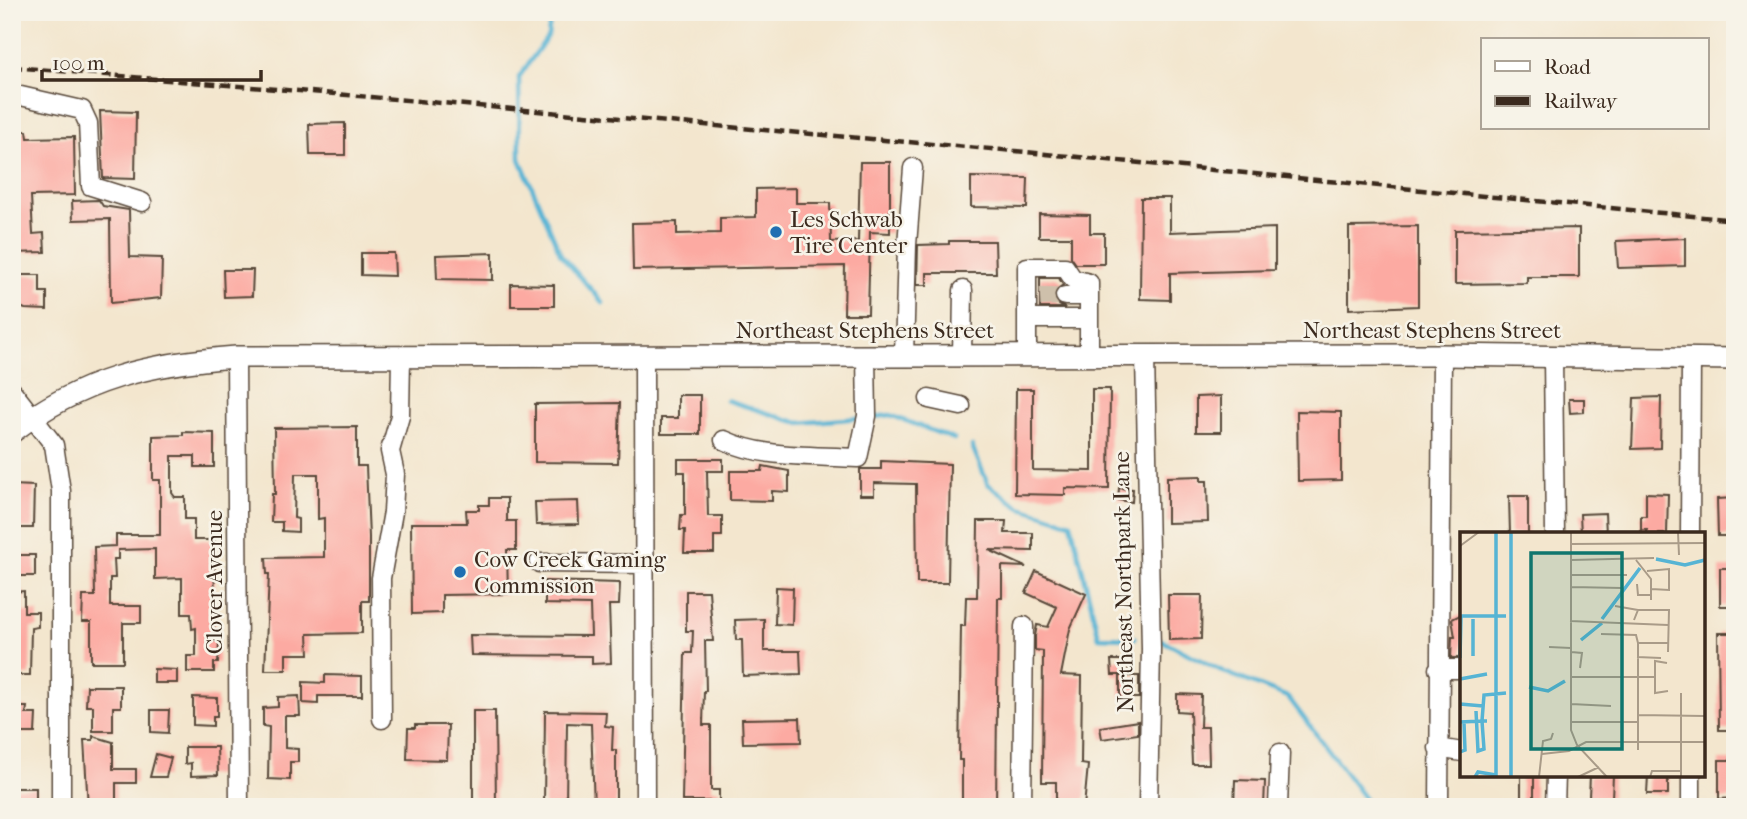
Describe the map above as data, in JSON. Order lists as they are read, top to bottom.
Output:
{
  "streets": {
    "main road": ["Northeast Stephens Street"],
    "street": ["Clover Avenue", "Northeast Northpark Lane"]
  },
  "crossings": [
    ["Northeast Stephens Street", "Clover Avenue"],
    ["Northeast Stephens Street", "Northeast Northpark Lane"]
  ],
  "places": ["Les Schwab Tire Center", "Cow Creek Gaming Commission"],
  "legend": ["Road", "Railway"],
  "scale_bar": "100 m"
}
